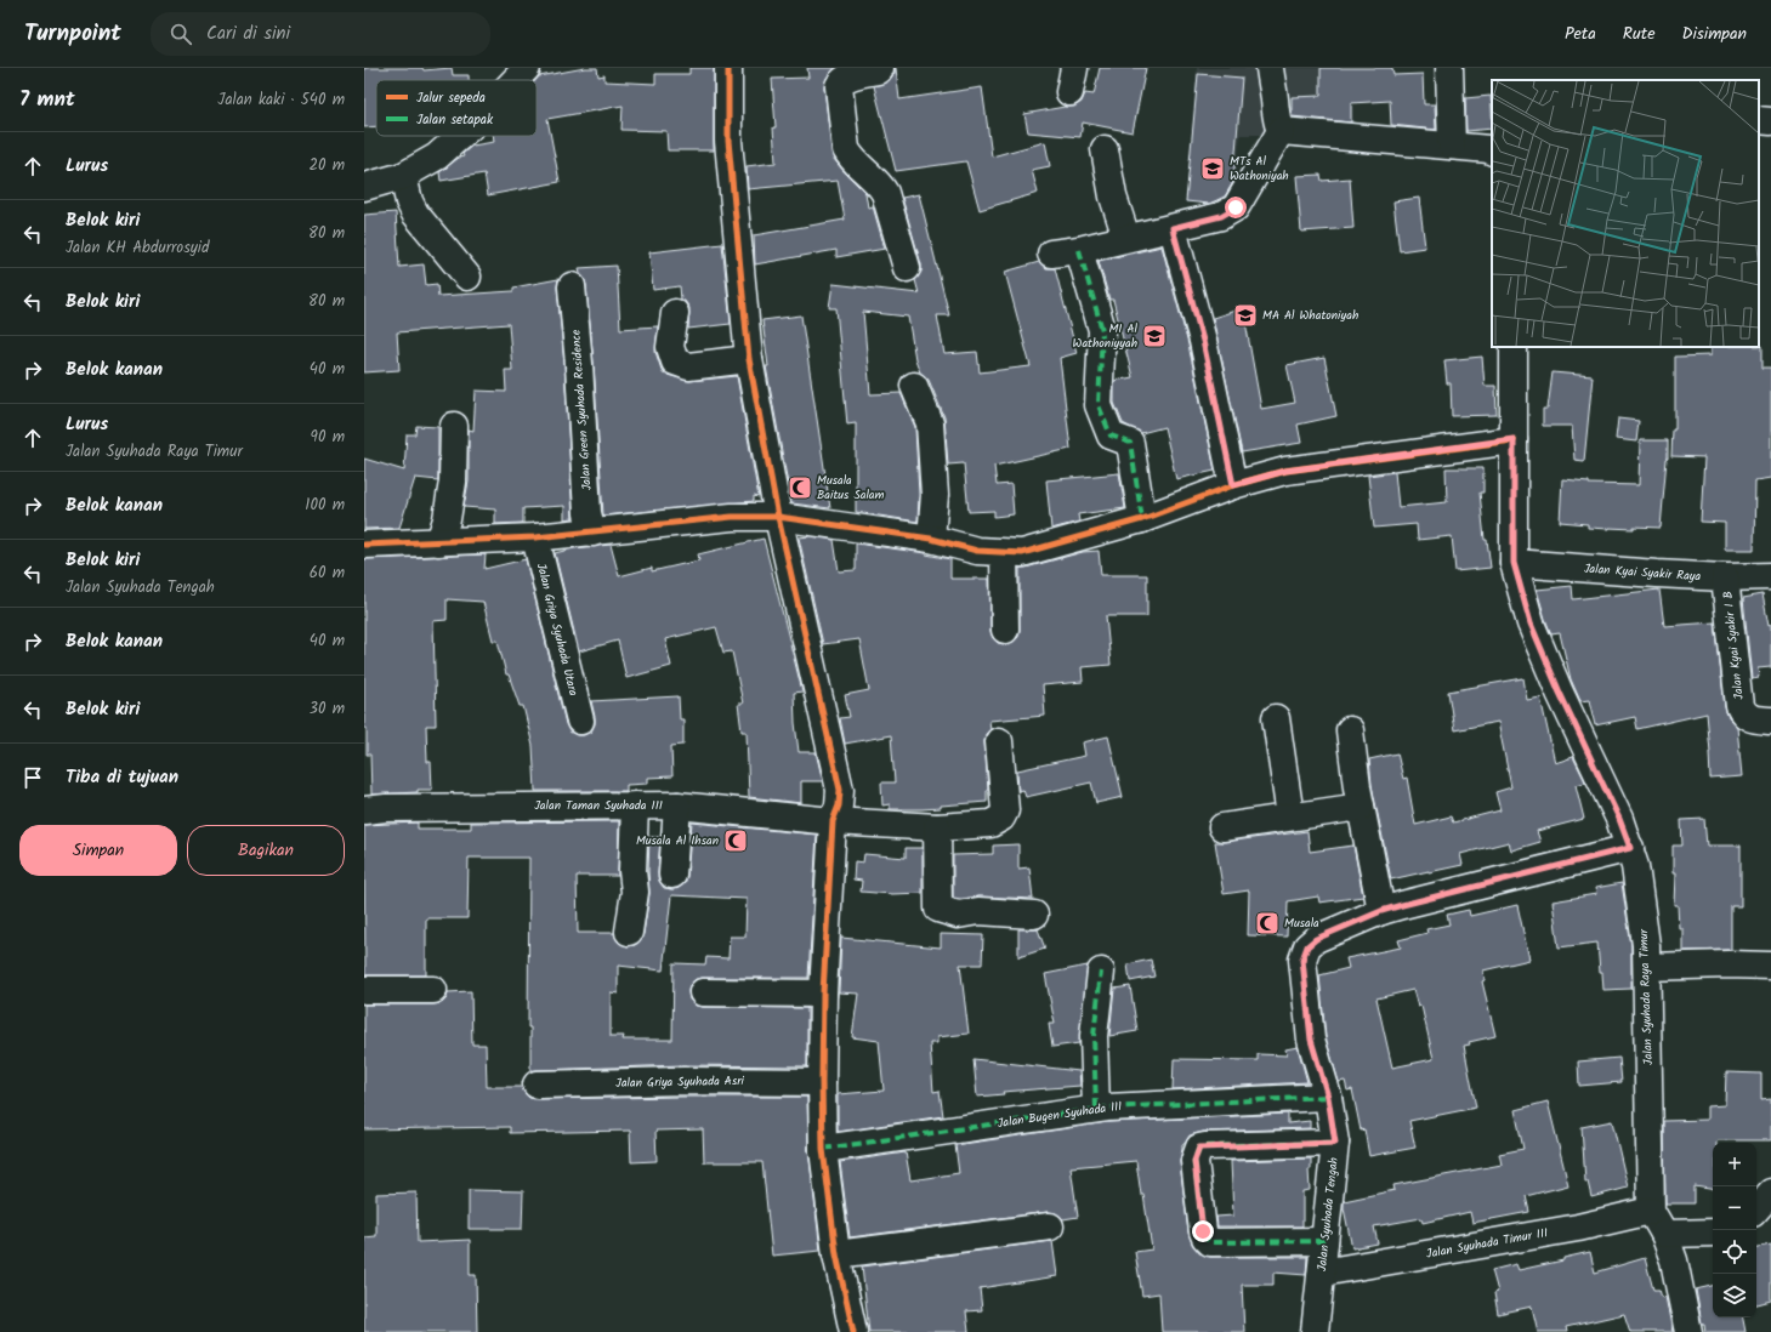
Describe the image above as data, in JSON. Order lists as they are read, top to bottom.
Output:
{
  "streets": {
    "street": [
      "Jalan Green Syuhada Residence",
      "Jalan Kyai Syakir Raya",
      "Jalan Griya Syuhada Utara",
      "Jalan Kyai Syakir I B",
      "Jalan Taman Syuhada III",
      "Jalan Syuhada Raya Timur",
      "Jalan Griya Syuhada Asri",
      "Jalan Bugen Syuhada III",
      "Jalan Syuhada Tengah",
      "Jalan Syuhada Timur III"
    ]
  },
  "crossings": [
    ["Jalan Kyai Syakir Raya", "Jalan Kyai Syakir I B"],
    ["Jalan Kyai Syakir Raya", "Jalan Syuhada Raya Timur"],
    ["Jalan Syuhada Raya Timur", "Jalan Syuhada Timur III"],
    ["Jalan Bugen Syuhada III", "Jalan Syuhada Tengah"],
    ["Jalan Syuhada Tengah", "Jalan Syuhada Timur III"]
  ],
  "places": {
    "school or university": ["MTs Al Wathoniyah", "MA Al Whatoniyah", "MI Al Wathoniyyah"],
    "mosque": ["Musala Baitus Salam", "Musala Al Ihsan", "Musala"]
  },
  "legend": ["Jalur sepeda", "Jalan setapak"],
  "page": {
    "header": "Turnpoint",
    "search": "Cari di sini",
    "nav": ["Peta", "Rute", "Disimpan"],
    "heading": ["7 mnt", "Jalan kaki · 540 m"],
    "list": [
      ["Lurus", "20 m"],
      ["Belok kiri", "Jalan KH Abdurrosyid", "80 m"],
      ["Belok kiri", "80 m"],
      ["Belok kanan", "40 m"],
      ["Lurus", "Jalan Syuhada Raya Timur", "90 m"],
      ["Belok kanan", "100 m"],
      ["Belok kiri", "Jalan Syuhada Tengah", "60 m"],
      ["Belok kanan", "40 m"],
      ["Belok kiri", "30 m"],
      "Tiba di tujuan"
    ],
    "buttons": ["Simpan", "Bagikan"],
    "map_buttons": ["+", "−"]
  }
}
